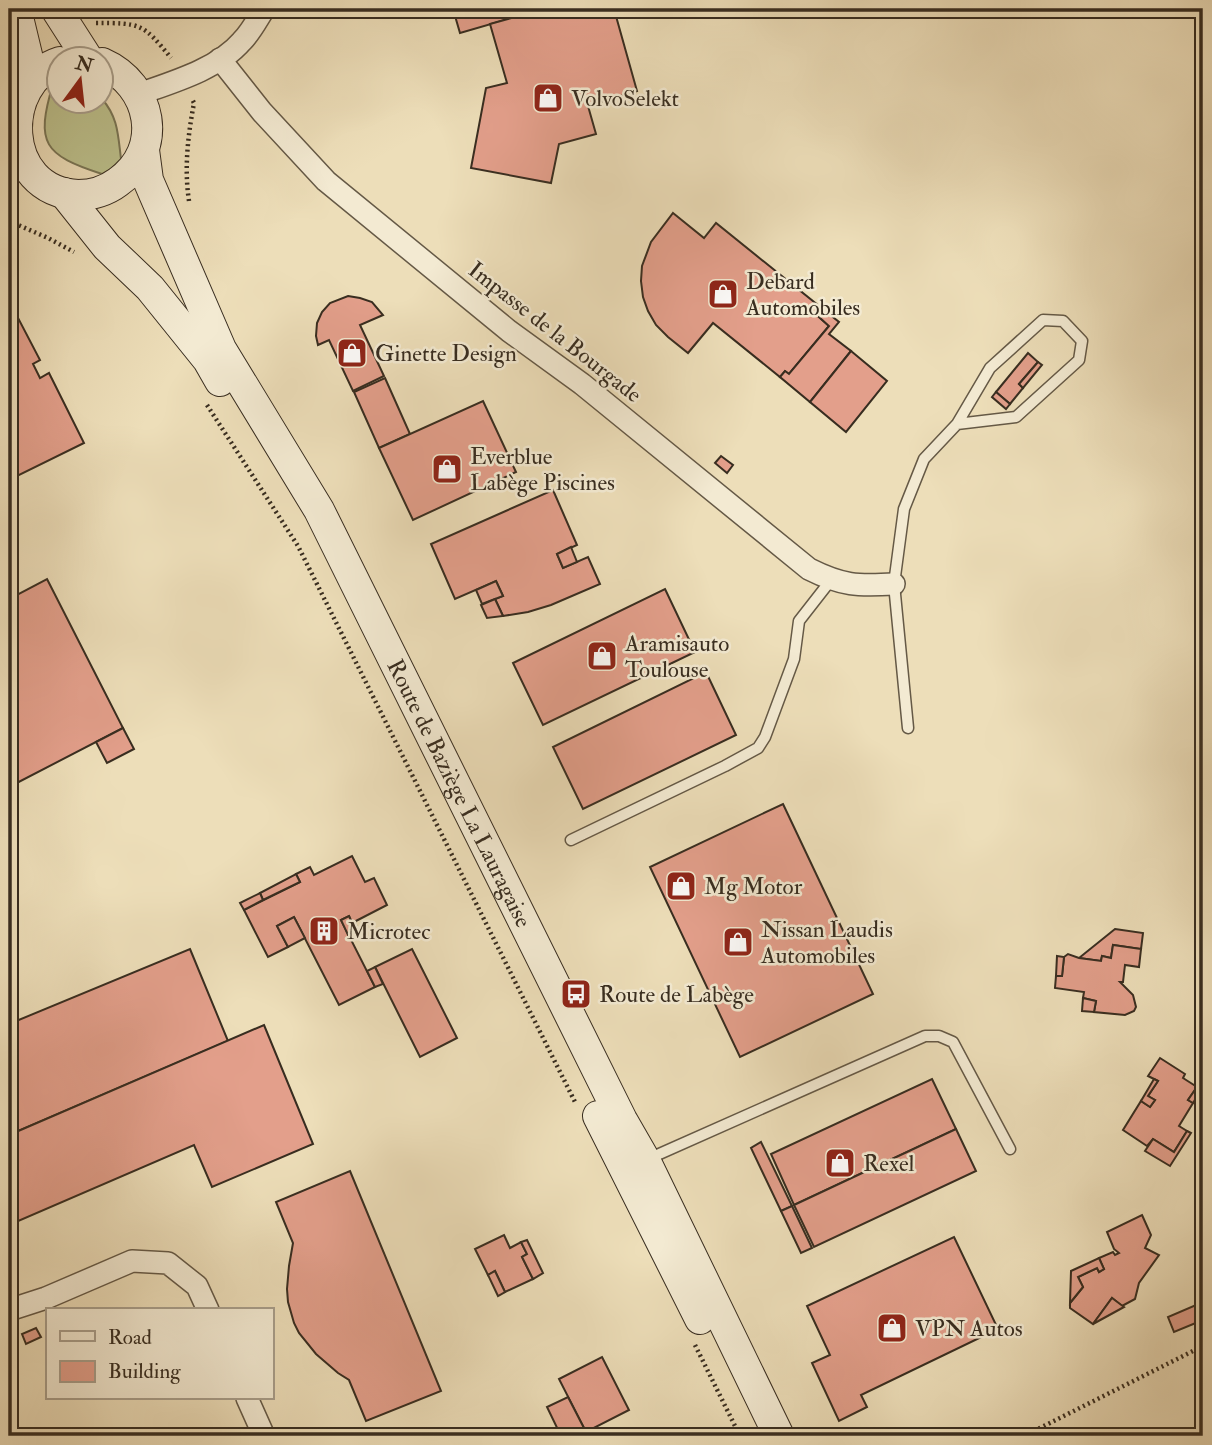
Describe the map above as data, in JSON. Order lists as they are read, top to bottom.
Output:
{
  "streets": {
    "main road": ["Route de Baziège La Lauragaise"],
    "street": ["Impasse de la Bourgade"]
  },
  "places": {
    "shop": [
      "VolvoSelekt",
      "Debard Automobiles",
      "Ginette Design",
      "Everblue Labège Piscines",
      "Aramisauto Toulouse",
      "Mg Motor",
      "Nissan Laudis Automobiles",
      "Rexel",
      "VPN Autos"
    ],
    "building": ["Microtec"],
    "bus stop": ["Route de Labège"]
  },
  "legend": ["Road", "Building"],
  "north": "top"
}
